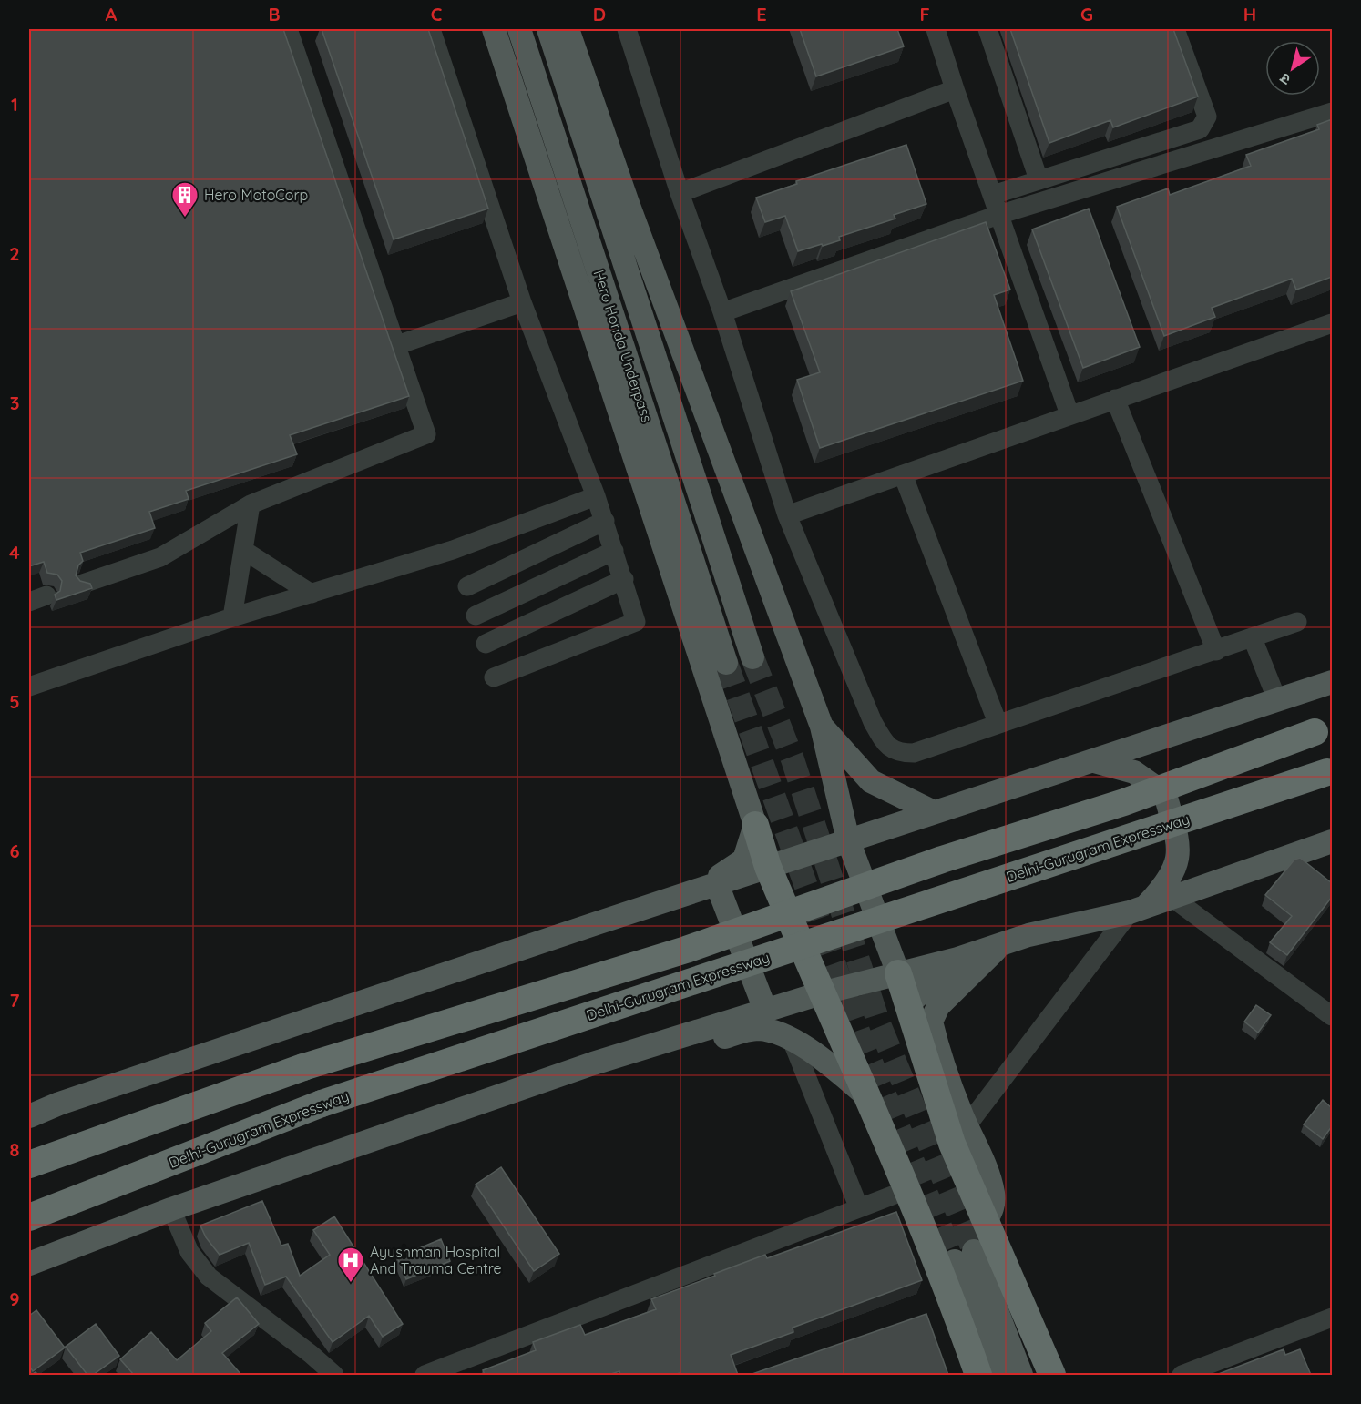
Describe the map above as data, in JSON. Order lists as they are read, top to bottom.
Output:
{
  "streets": {
    "highway": ["Delhi-Gurugram Expressway"],
    "main road": ["Hero Honda Underpass"]
  },
  "places": {
    "building": ["Hero MotoCorp"],
    "hospital": ["Ayushman Hospital And Trauma Centre"]
  },
  "north": "bottom left",
  "grid": {
    "columns": [
      "A",
      "B",
      "C",
      "D",
      "E",
      "F",
      "G",
      "H"
    ],
    "rows": [
      "1",
      "2",
      "3",
      "4",
      "5",
      "6",
      "7",
      "8",
      "9"
    ]
  }
}
